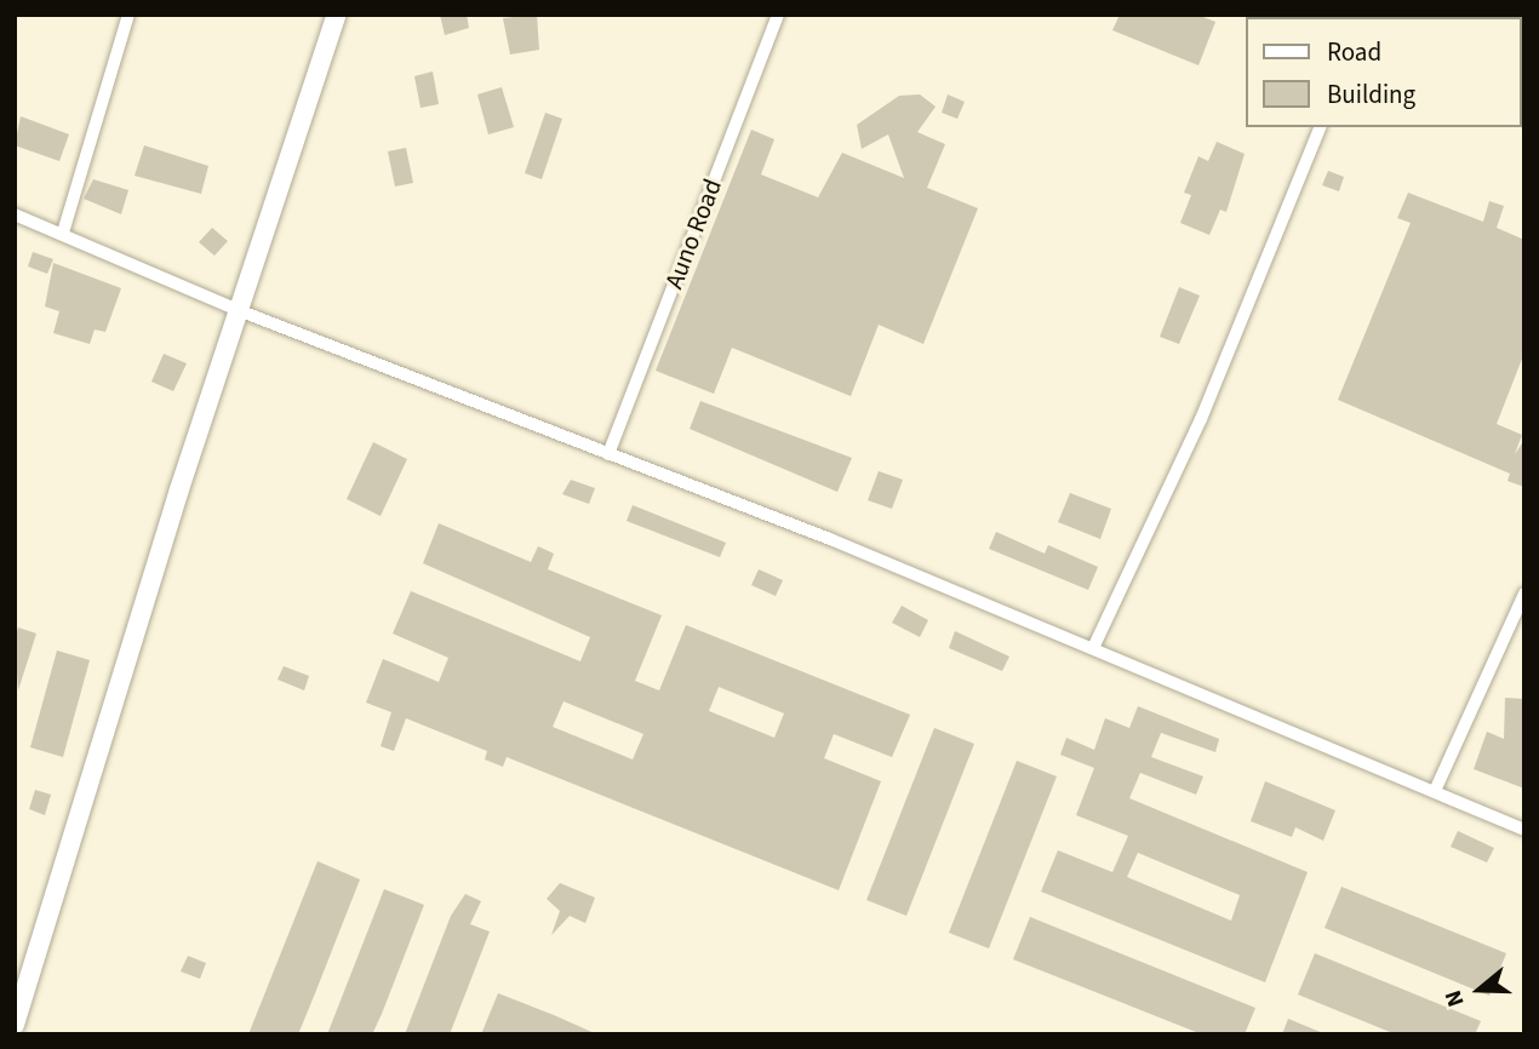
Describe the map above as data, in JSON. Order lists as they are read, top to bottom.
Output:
{
  "streets": {
    "street": ["Auno Road"]
  },
  "legend": ["Road", "Building"],
  "north": "left"
}
